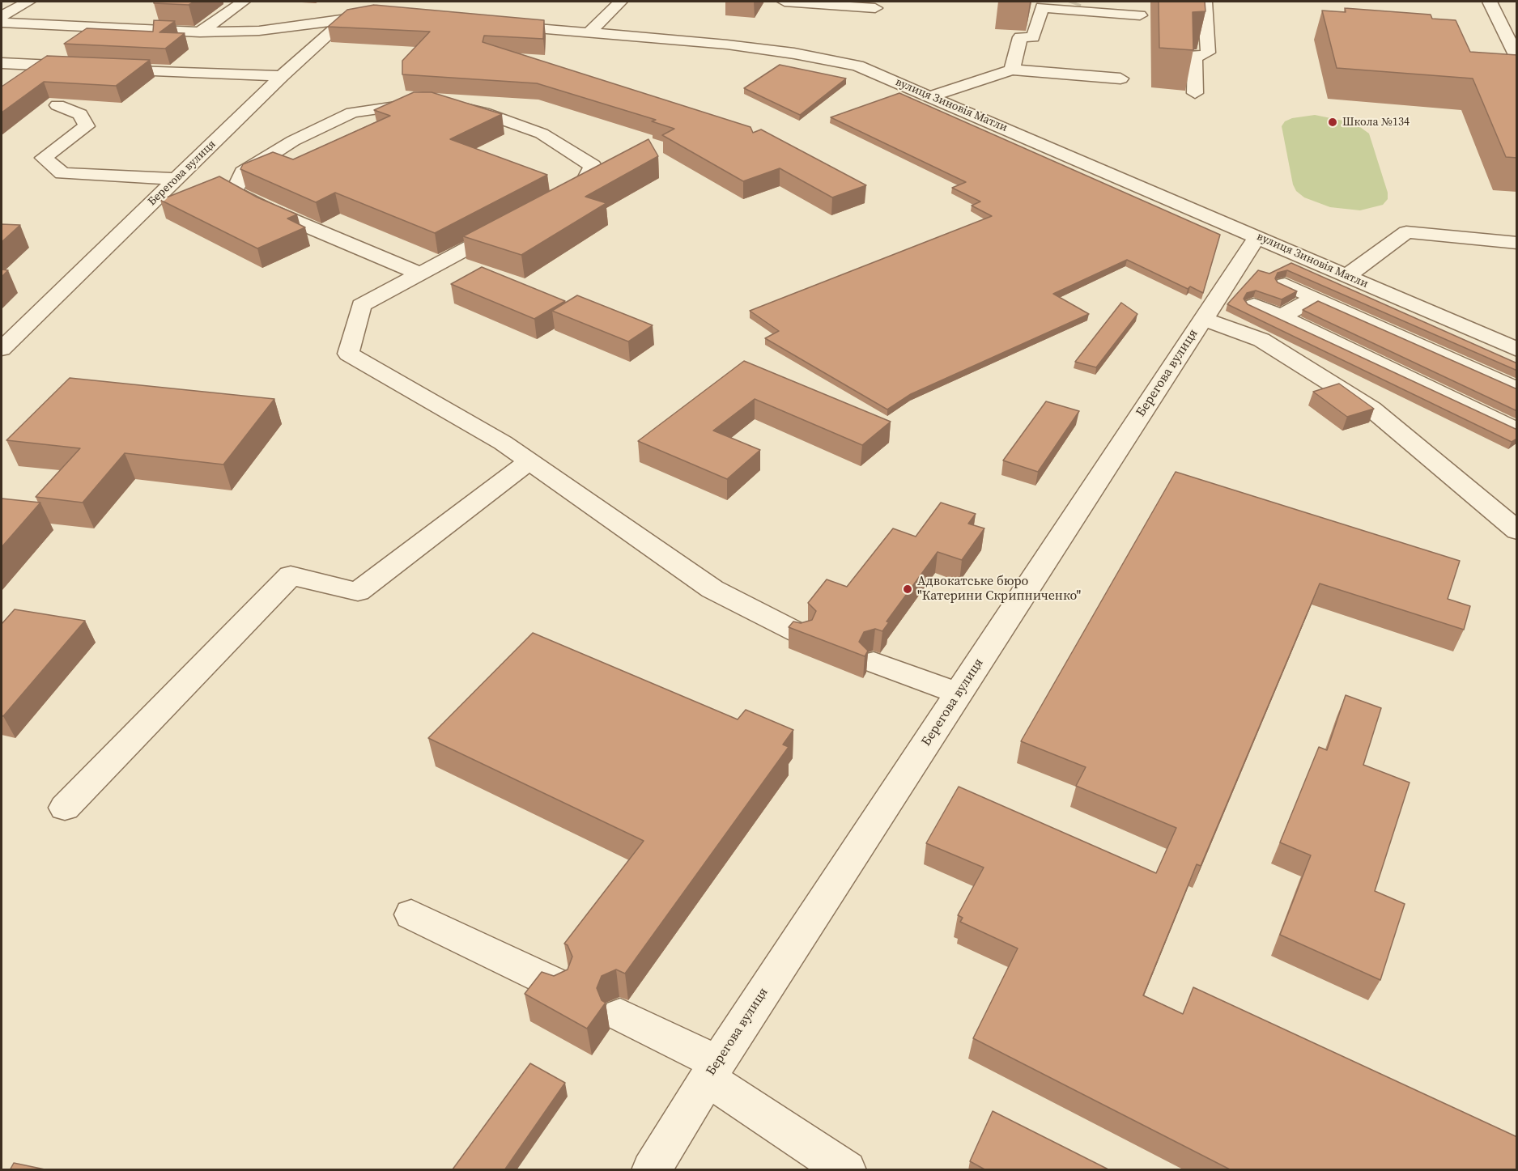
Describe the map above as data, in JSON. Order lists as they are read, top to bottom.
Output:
{
  "streets": {
    "street": ["вулиця Зиновія Матли", "Берегова вулиця"]
  },
  "crossings": [
    ["вулиця Зиновія Матли", "Берегова вулиця"]
  ],
  "places": ["Школа №134", "Адвокатське бюро \"Катерини Скрипниченко\""]
}
